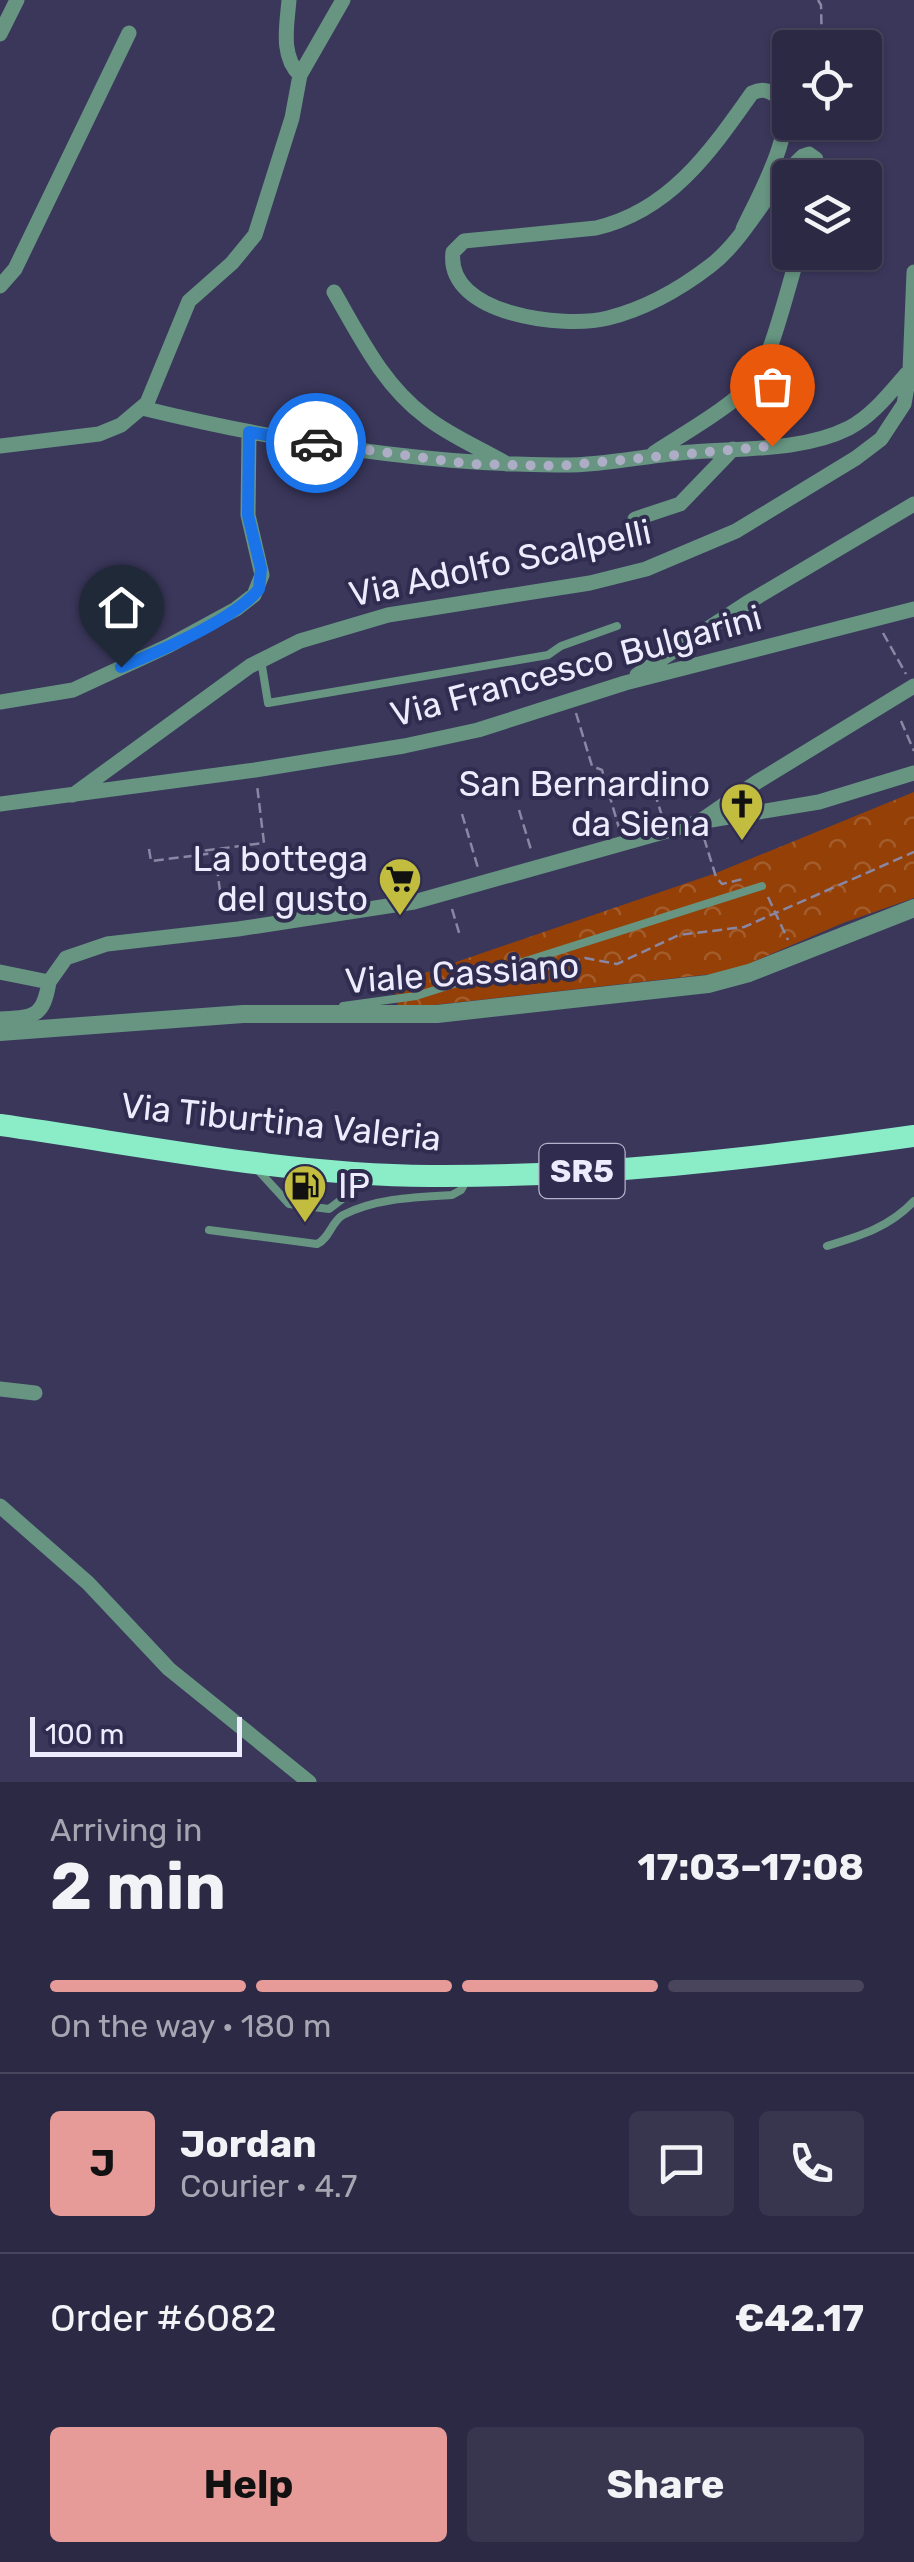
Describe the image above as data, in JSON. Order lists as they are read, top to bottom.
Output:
{
  "streets": {
    "main road": ["Via Tiburtina Valeria", "SR5"],
    "street": ["Via Adolfo Scalpelli", "Via Francesco Bulgarini", "Viale Cassiano"]
  },
  "crossings": [
    ["Via Adolfo Scalpelli", "Via Francesco Bulgarini"]
  ],
  "places": {
    "church": ["San Bernardino da Siena"],
    "supermarket": ["La bottega del gusto"],
    "fuel station": ["IP"]
  },
  "scale_bar": "100 m",
  "page": {
    "scale": "100 m",
    "heading": ["2 min", "Arriving in", "17:03–17:08"],
    "panel": [
      "Jordan",
      "Courier · 4.7",
      "Order #6082",
      "€42.17"
    ],
    "bar": "On the way · 180 m",
    "round": "J",
    "buttons": ["Help", "Share"]
  }
}
